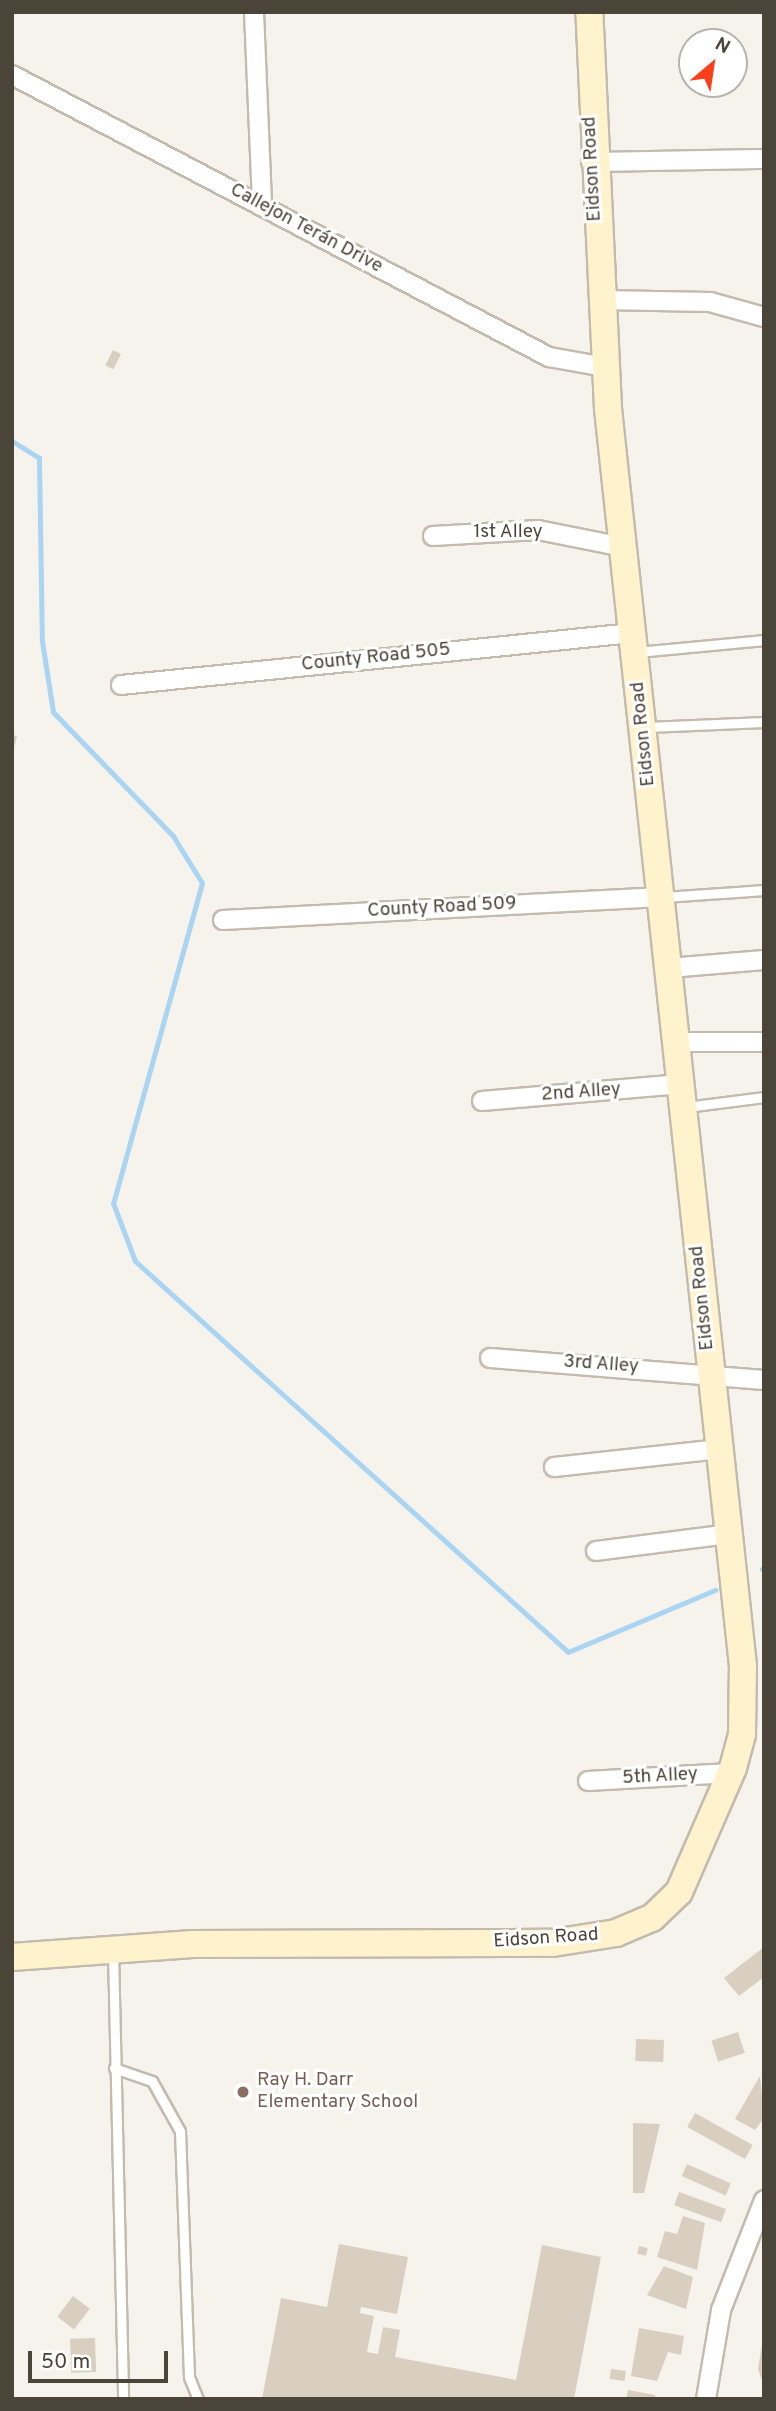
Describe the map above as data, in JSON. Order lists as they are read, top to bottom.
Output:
{
  "streets": {
    "street": [
      "Eidson Road",
      "Callejon Terán Drive",
      "1st Alley",
      "County Road 505",
      "County Road 509",
      "2nd Alley",
      "3rd Alley",
      "5th Alley"
    ]
  },
  "crossings": [
    ["Eidson Road", "Callejon Terán Drive"],
    ["Eidson Road", "1st Alley"],
    ["Eidson Road", "County Road 505"],
    ["Eidson Road", "County Road 509"],
    ["Eidson Road", "2nd Alley"],
    ["Eidson Road", "3rd Alley"],
    ["Eidson Road", "5th Alley"]
  ],
  "places": ["Ray H. Darr Elementary School"],
  "scale_bar": "50 m",
  "north": "top right"
}
